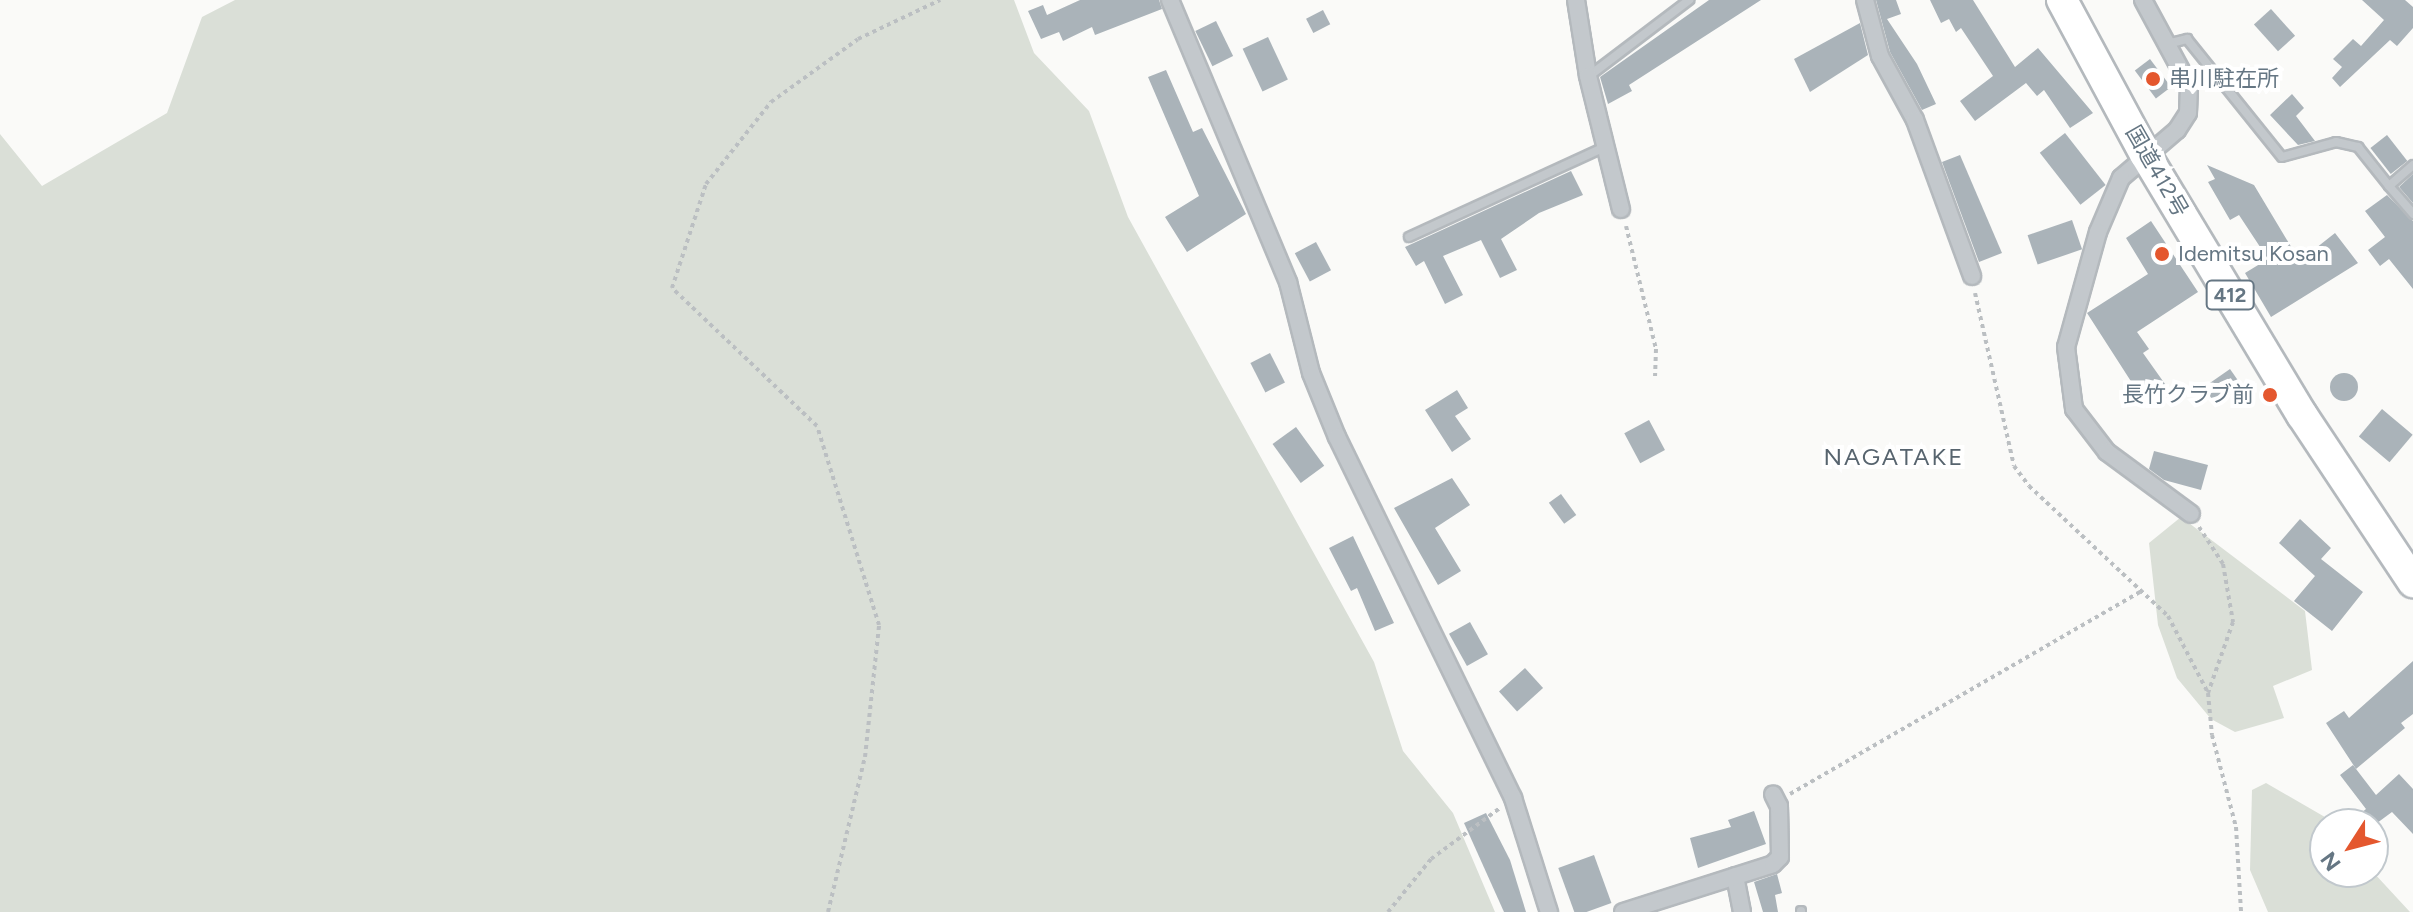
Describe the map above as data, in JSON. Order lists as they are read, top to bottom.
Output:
{
  "streets": {
    "highway": ["国道412号", "412"]
  },
  "districts": ["NAGATAKE"],
  "places": ["串川駐在所", "Idemitsu Kosan", "長竹クラブ前"],
  "north": "bottom left"
}
